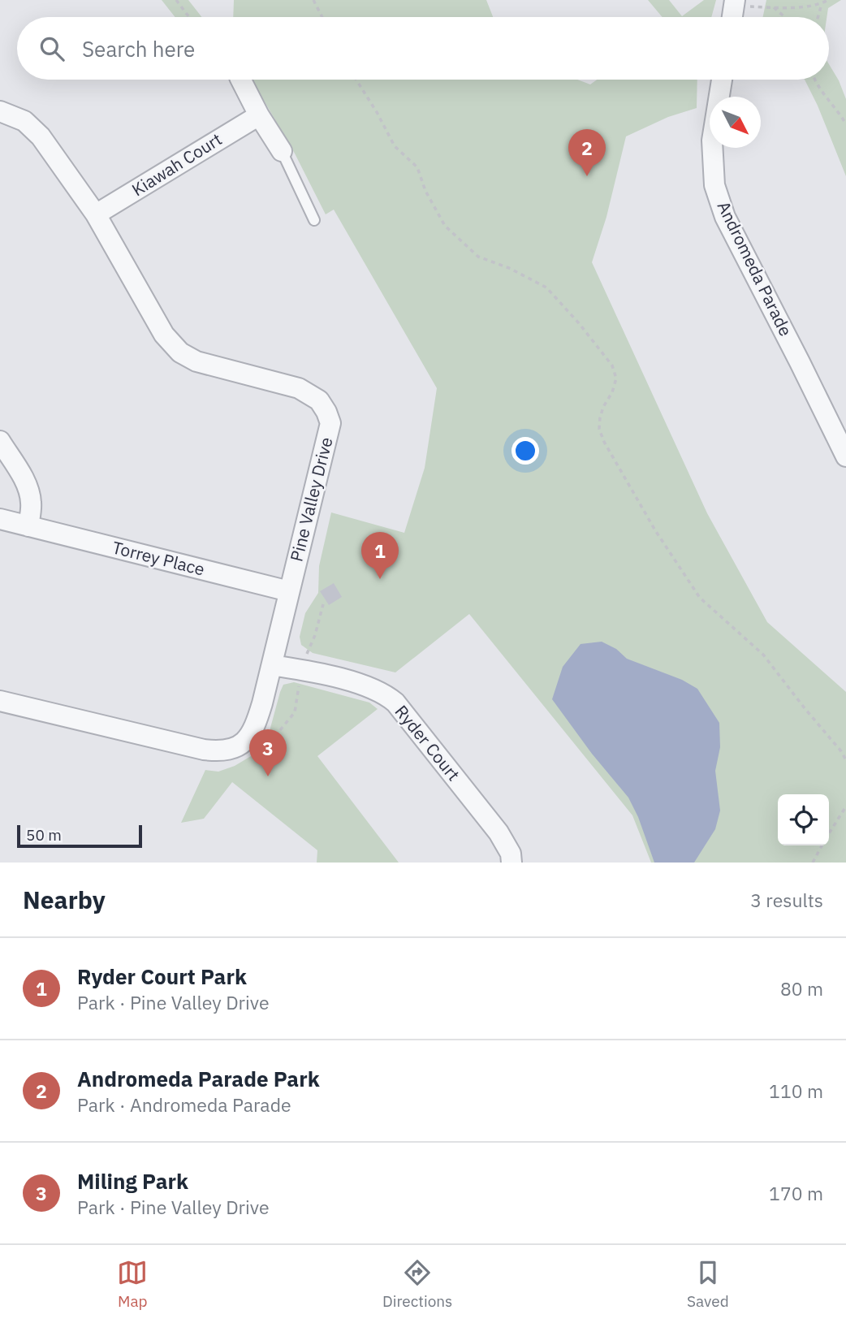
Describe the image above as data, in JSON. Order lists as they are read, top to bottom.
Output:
{
  "streets": {
    "street": [
      "Kiawah Court",
      "Andromeda Parade",
      "Pine Valley Drive",
      "Torrey Place",
      "Ryder Court"
    ]
  },
  "crossings": [
    ["Kiawah Court", "Pine Valley Drive"],
    ["Pine Valley Drive", "Torrey Place"],
    ["Pine Valley Drive", "Ryder Court"]
  ],
  "scale_bar": "50 m",
  "north": "bottom right",
  "page": {
    "search": "Search here",
    "pins": ["2", "1", "3"],
    "scale": "50 m",
    "heading": ["Nearby", "3 results"],
    "list": [
      {
        "mark": "1",
        "name": "Ryder Court Park",
        "note": "Park · Pine Valley Drive",
        "value": "80 m"
      },
      {
        "mark": "2",
        "name": "Andromeda Parade Park",
        "note": "Park · Andromeda Parade",
        "value": "110 m"
      },
      {
        "mark": "3",
        "name": "Miling Park",
        "note": "Park · Pine Valley Drive",
        "value": "170 m"
      }
    ],
    "nav": ["Map", "Directions", "Saved"]
  }
}
